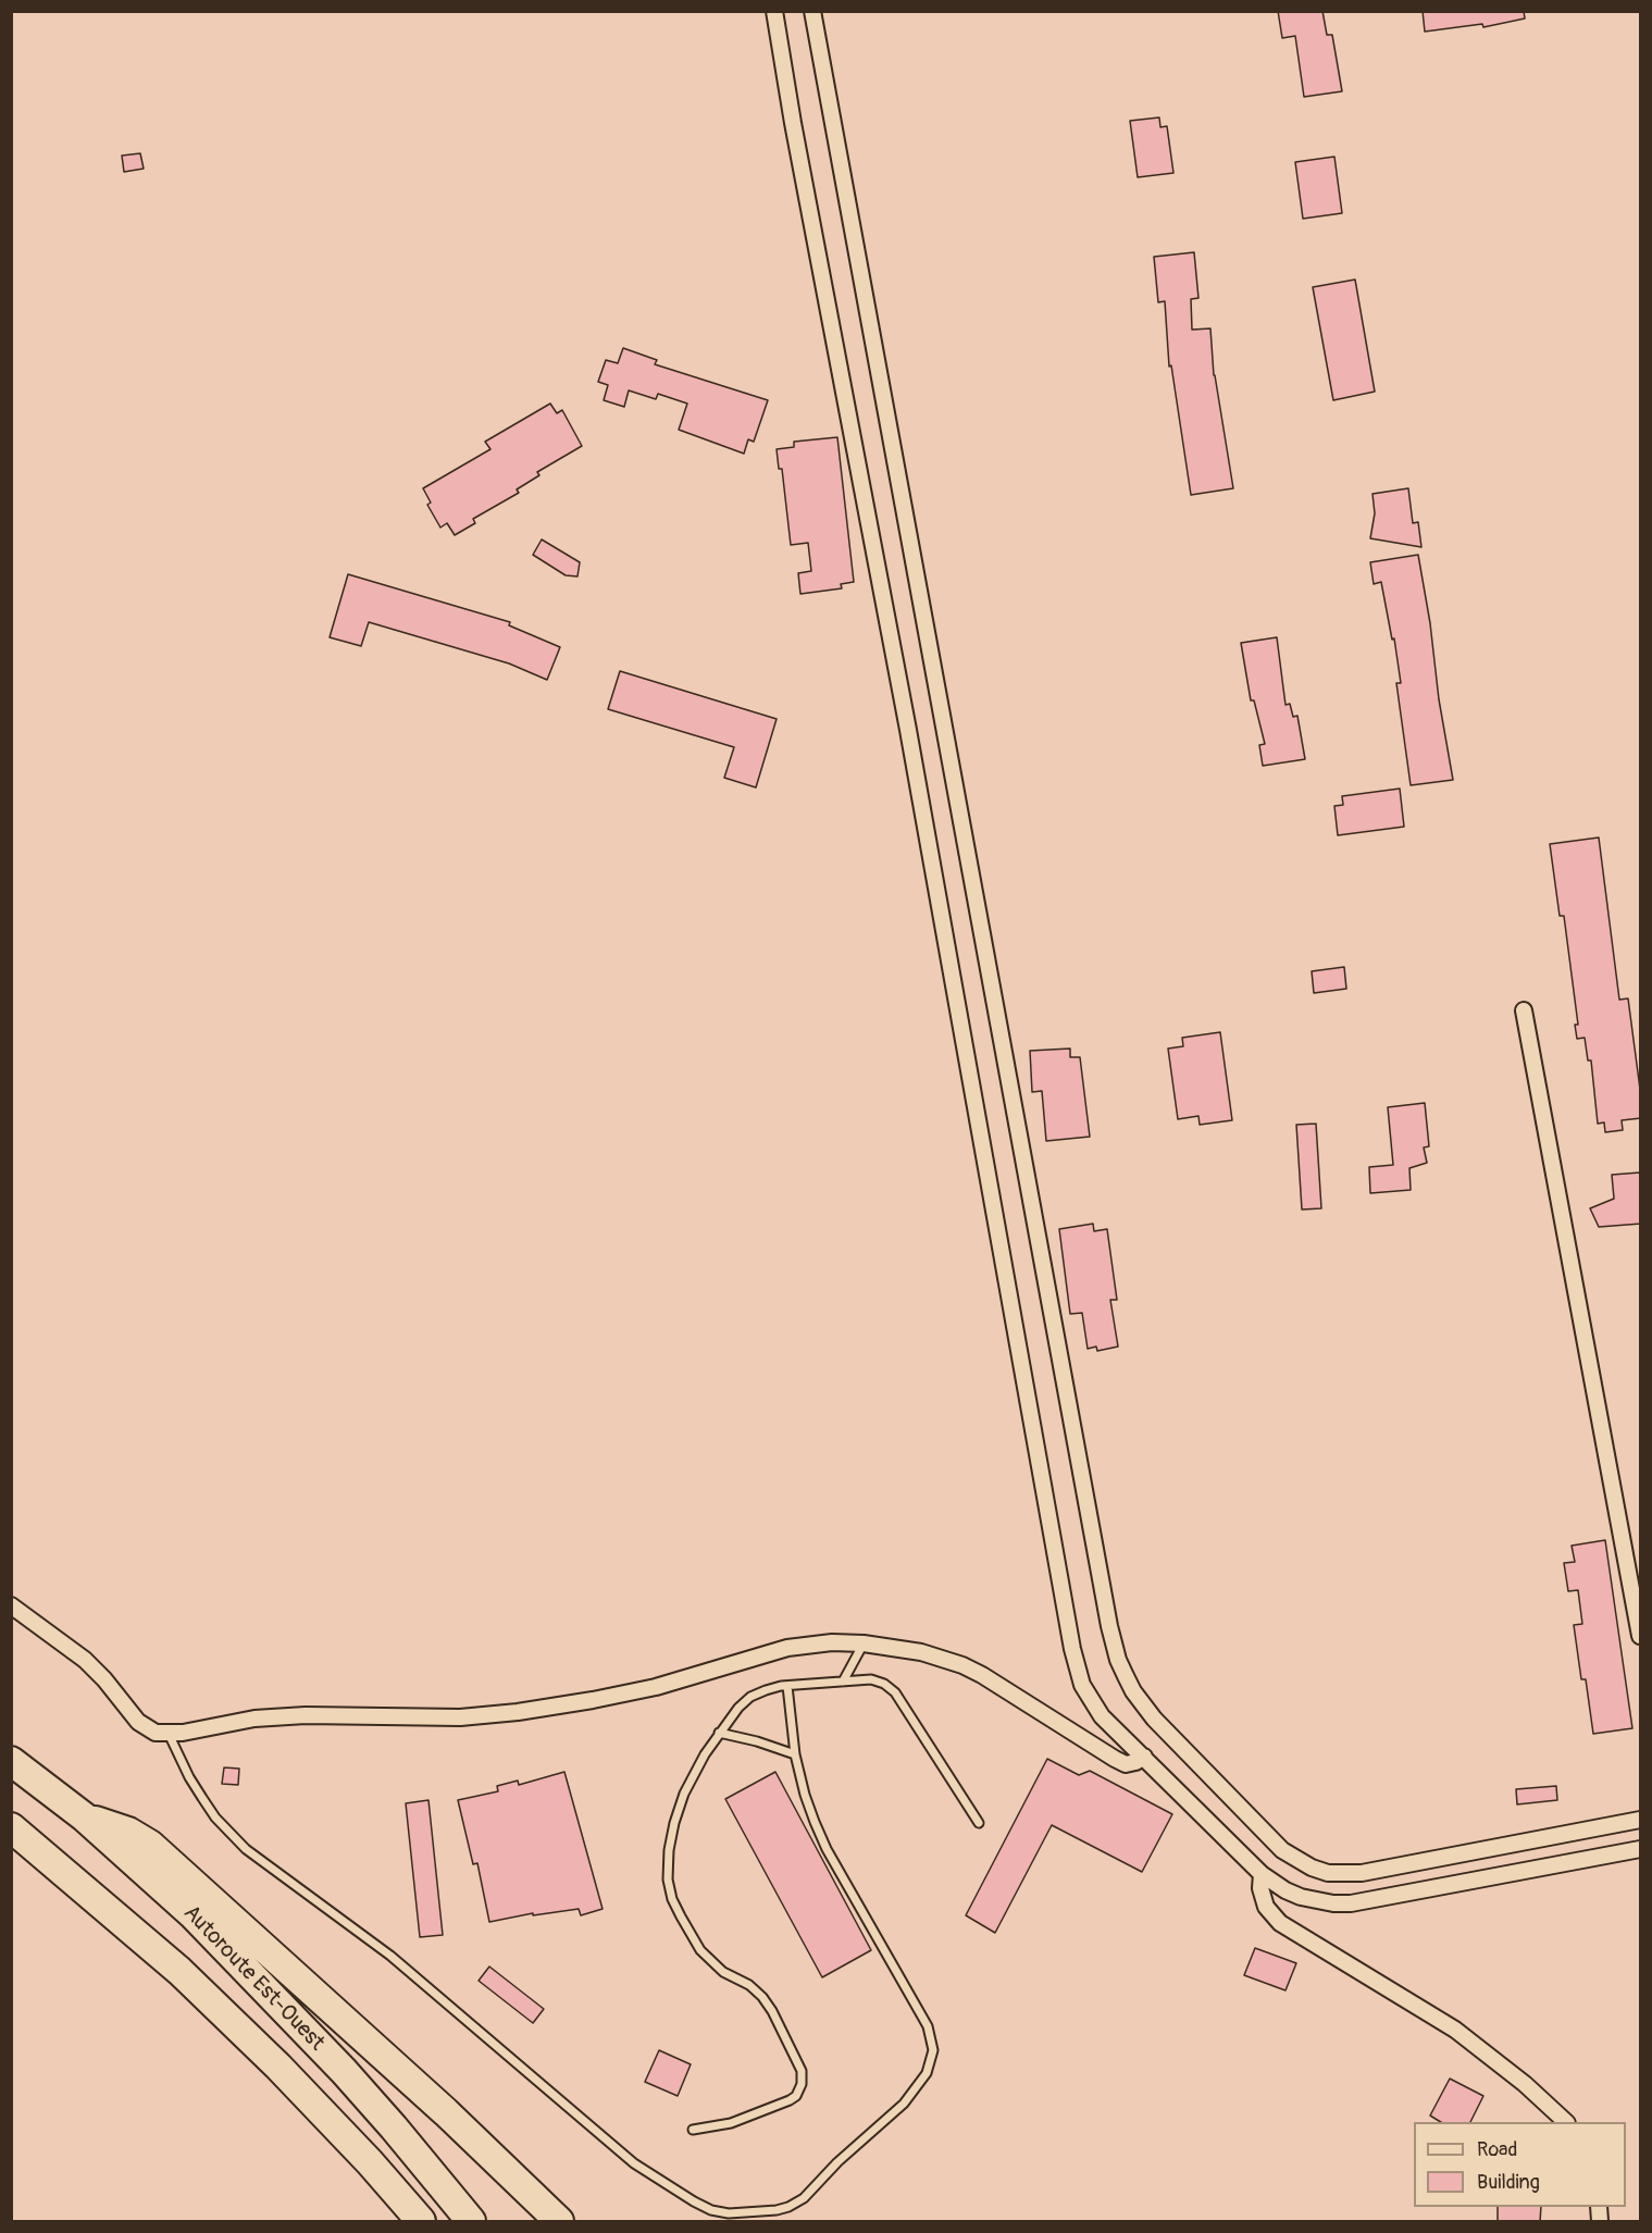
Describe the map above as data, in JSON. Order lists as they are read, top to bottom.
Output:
{
  "streets": {
    "highway": ["Autoroute Est-Ouest"]
  },
  "legend": ["Road", "Building"]
}
